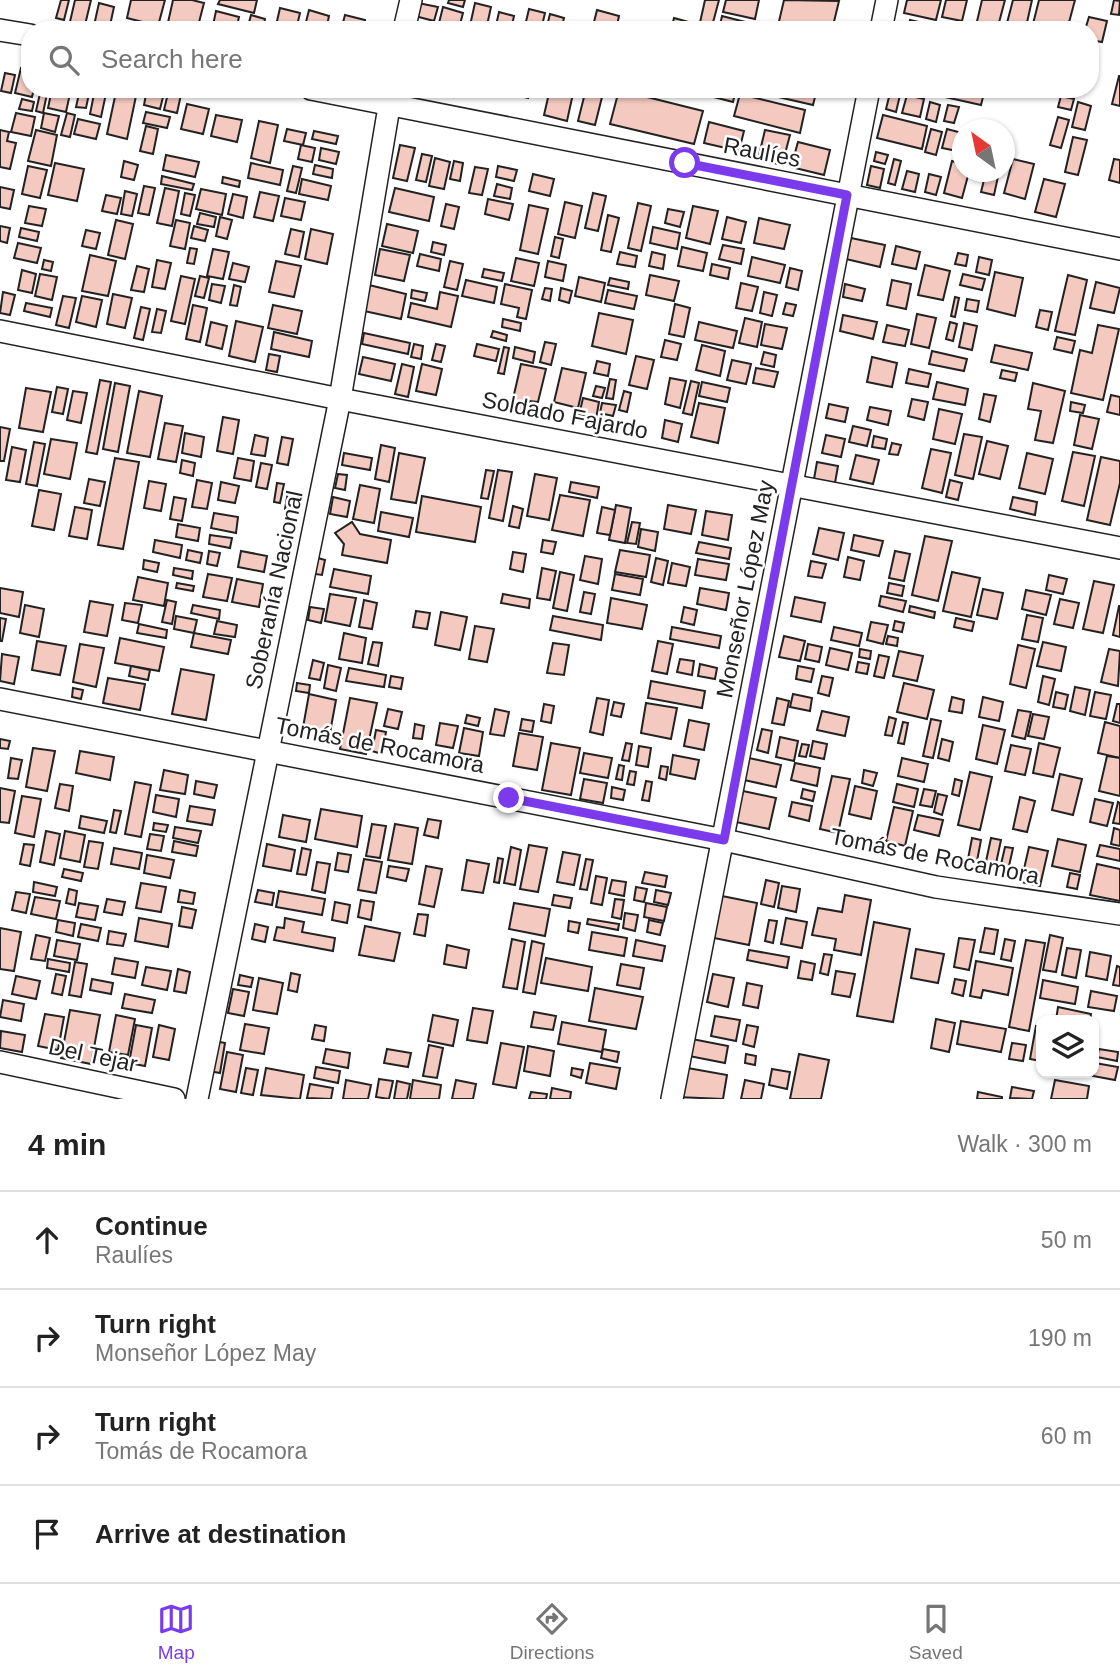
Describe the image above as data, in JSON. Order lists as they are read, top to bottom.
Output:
{
  "streets": {
    "street": [
      "Raulíes",
      "Soldado Fajardo",
      "Monseñor López May",
      "Soberanía Nacional",
      "Tomás de Rocamora",
      "Del Tejar"
    ]
  },
  "crossings": [
    ["Raulíes", "Monseñor López May"],
    ["Soldado Fajardo", "Monseñor López May"],
    ["Soldado Fajardo", "Soberanía Nacional"],
    ["Monseñor López May", "Tomás de Rocamora"],
    ["Soberanía Nacional", "Tomás de Rocamora"]
  ],
  "north": "top left",
  "page": {
    "search": "Search here",
    "heading": ["4 min", "Walk · 300 m"],
    "list": [
      ["Continue", "Raulíes", "50 m"],
      ["Turn right", "Monseñor López May", "190 m"],
      ["Turn right", "Tomás de Rocamora", "60 m"],
      "Arrive at destination"
    ],
    "nav": ["Map", "Directions", "Saved"]
  }
}
